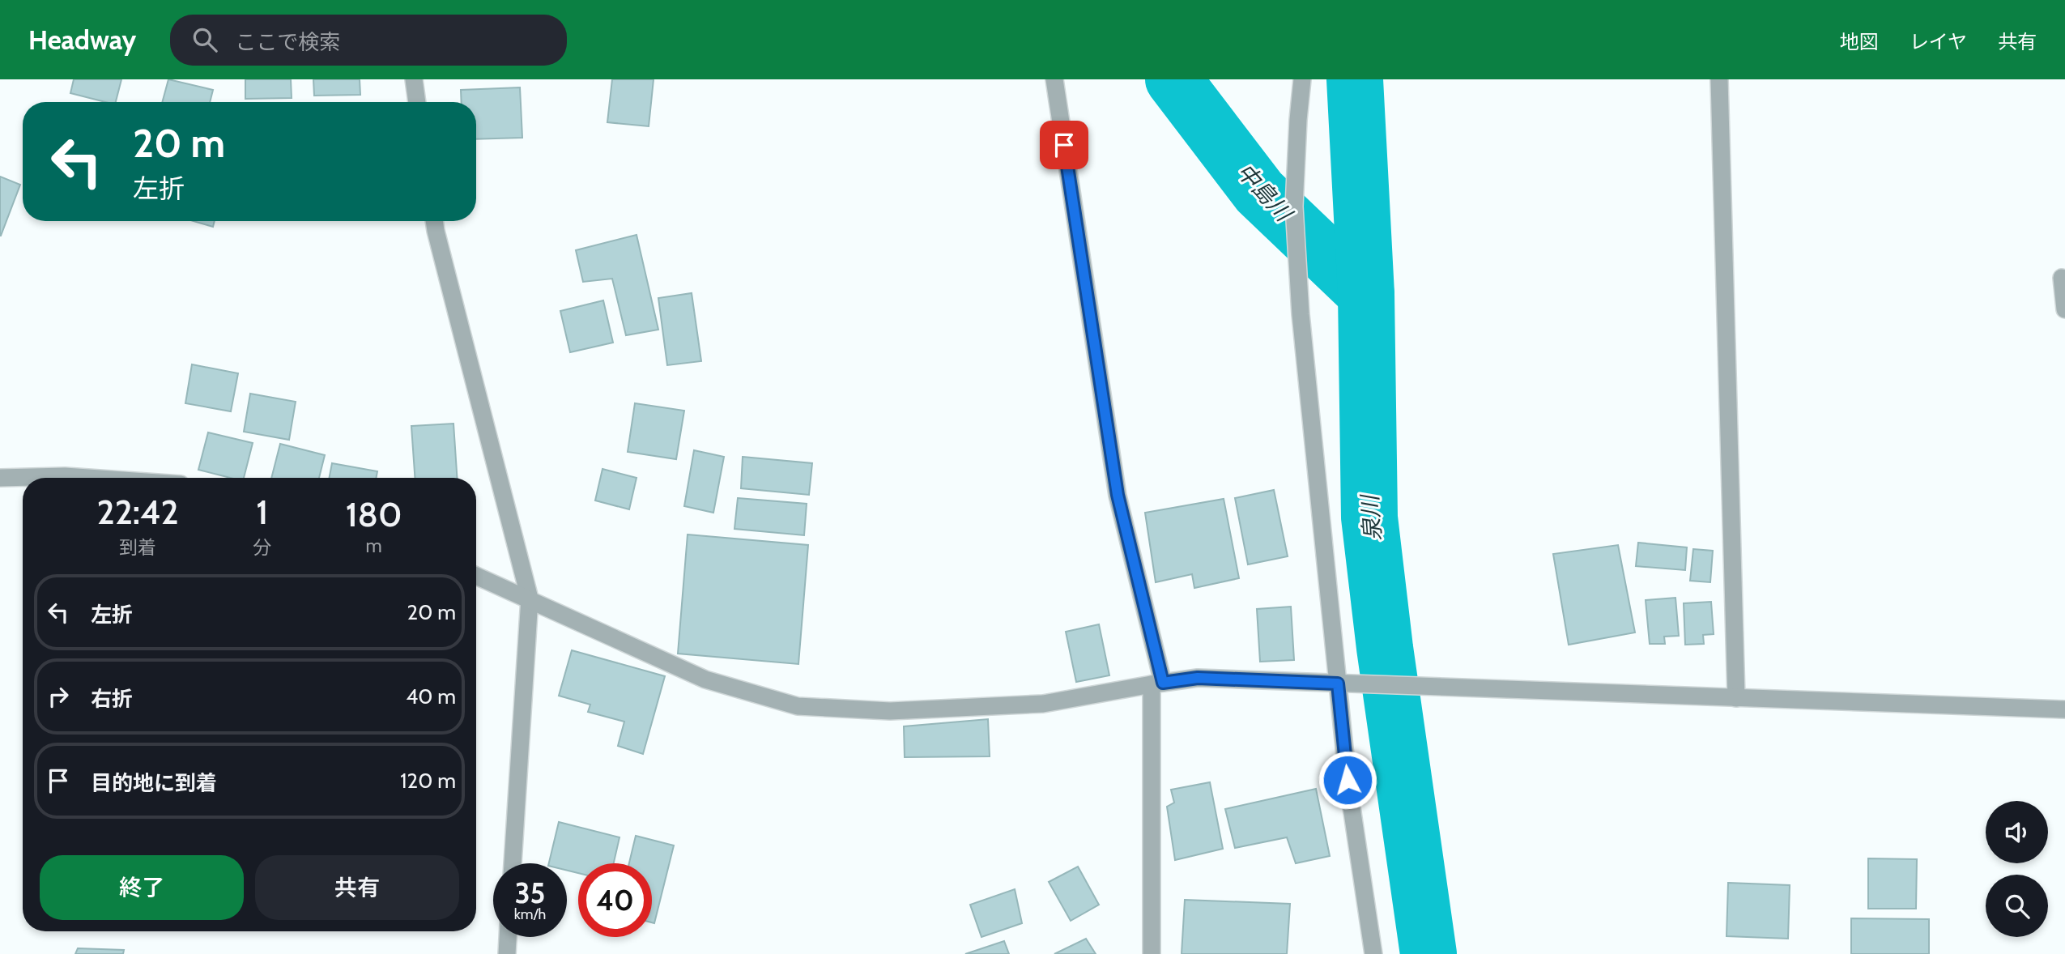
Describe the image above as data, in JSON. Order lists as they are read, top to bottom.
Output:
{
  "water": ["中島川", "泉川"],
  "page": {
    "header": "Headway",
    "search": "ここで検索",
    "nav": ["地図", "レイヤ", "共有"],
    "turn": ["20 m", "左折"],
    "eta": [
      "22:42",
      "到着",
      "1",
      "分",
      "180",
      "m"
    ],
    "list": [
      {
        "name": "左折",
        "value": "20 m"
      },
      {
        "name": "右折",
        "value": "40 m"
      },
      {
        "name": "目的地に到着",
        "value": "120 m"
      }
    ],
    "buttons": ["終了", "共有"],
    "speed": "35 km/h",
    "limit": "40"
  }
}
